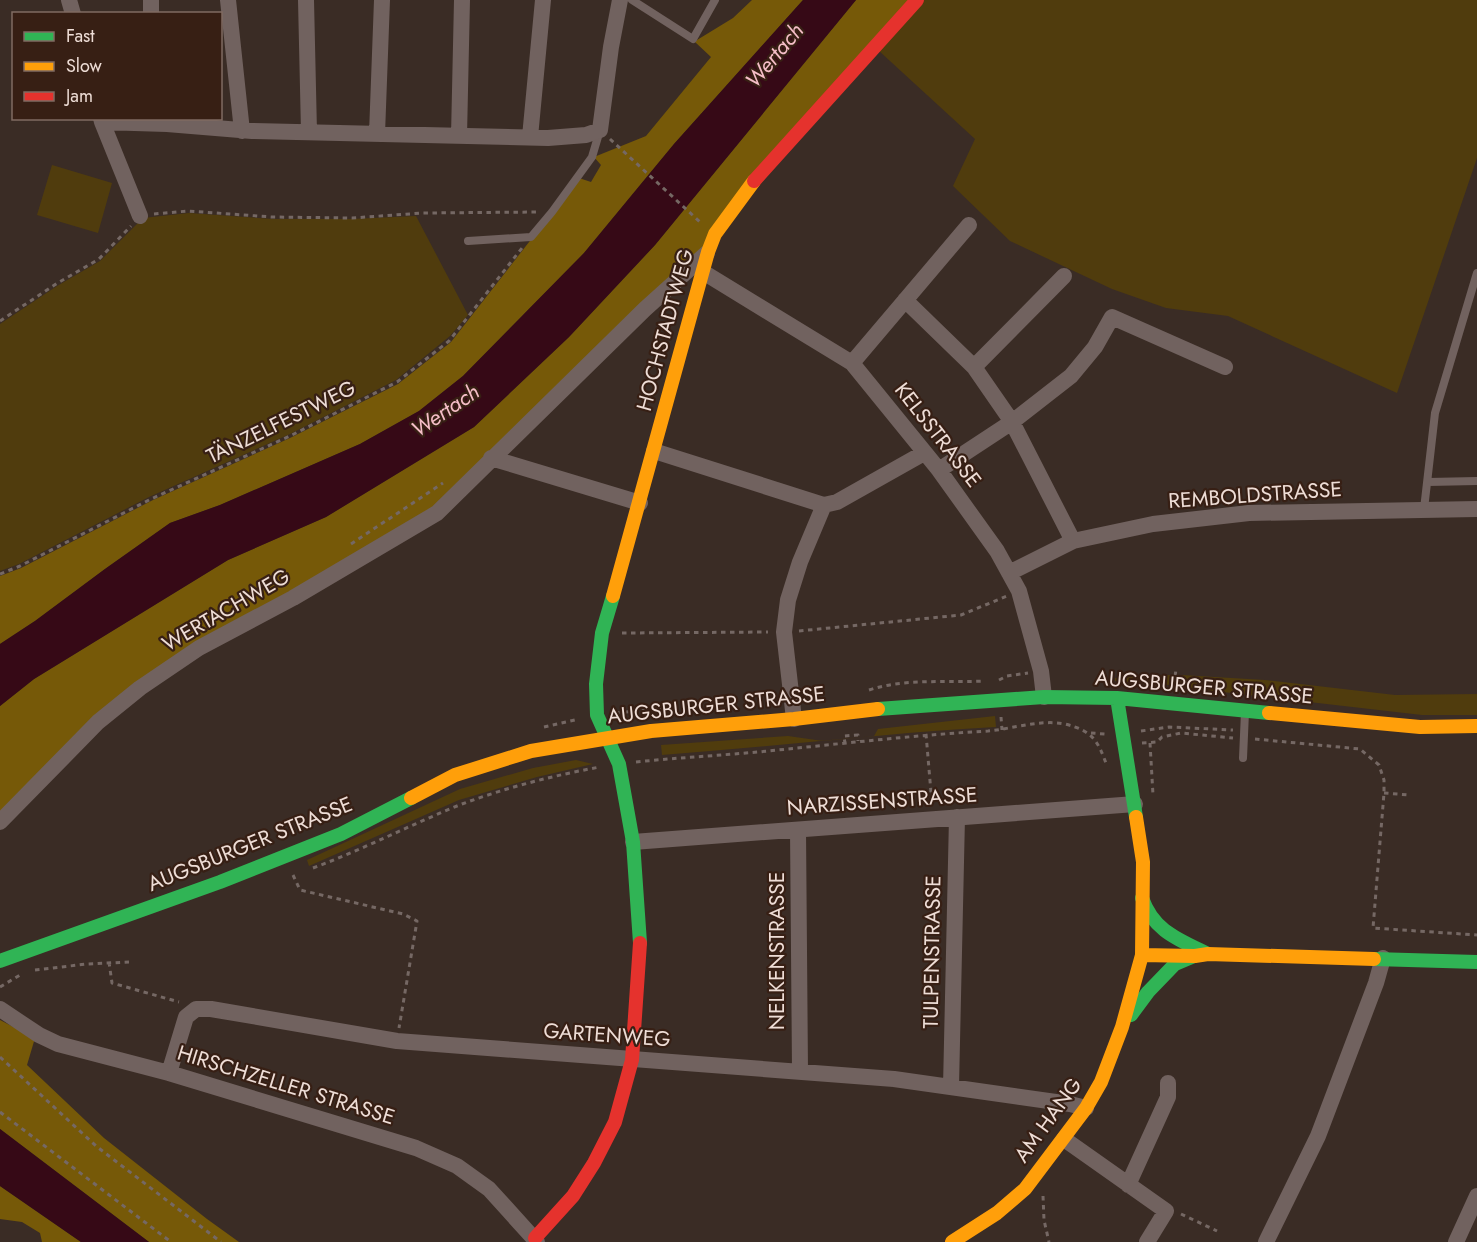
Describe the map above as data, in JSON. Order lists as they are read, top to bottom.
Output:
{
  "streets": {
    "main road": ["HOCHSTADTWEG", "AUGSBURGER STRASSE", "AM HANG"],
    "street": [
      "KELSSTRASSE",
      "REMBOLDSTRASSE",
      "WERTACHWEG",
      "NARZISSENSTRASSE",
      "NELKENSTRASSE",
      "TULPENSTRASSE",
      "GARTENWEG",
      "HIRSCHZELLER STRASSE"
    ],
    "path": ["TÄNZELFESTWEG"]
  },
  "crossings": [
    ["HOCHSTADTWEG", "KELSSTRASSE"],
    ["HOCHSTADTWEG", "WERTACHWEG"],
    ["HOCHSTADTWEG", "AUGSBURGER STRASSE"],
    ["HOCHSTADTWEG", "NARZISSENSTRASSE"],
    ["HOCHSTADTWEG", "GARTENWEG"],
    ["HOCHSTADTWEG", "HIRSCHZELLER STRASSE"],
    ["KELSSTRASSE", "REMBOLDSTRASSE"],
    ["KELSSTRASSE", "AUGSBURGER STRASSE"],
    ["AUGSBURGER STRASSE", "AM HANG"],
    ["NARZISSENSTRASSE", "NELKENSTRASSE"],
    ["NARZISSENSTRASSE", "TULPENSTRASSE"],
    ["NARZISSENSTRASSE", "AM HANG"],
    ["NELKENSTRASSE", "GARTENWEG"],
    ["TULPENSTRASSE", "GARTENWEG"],
    ["GARTENWEG", "AM HANG"]
  ],
  "water": ["Wertach"],
  "legend": ["Fast", "Slow", "Jam"]
}
